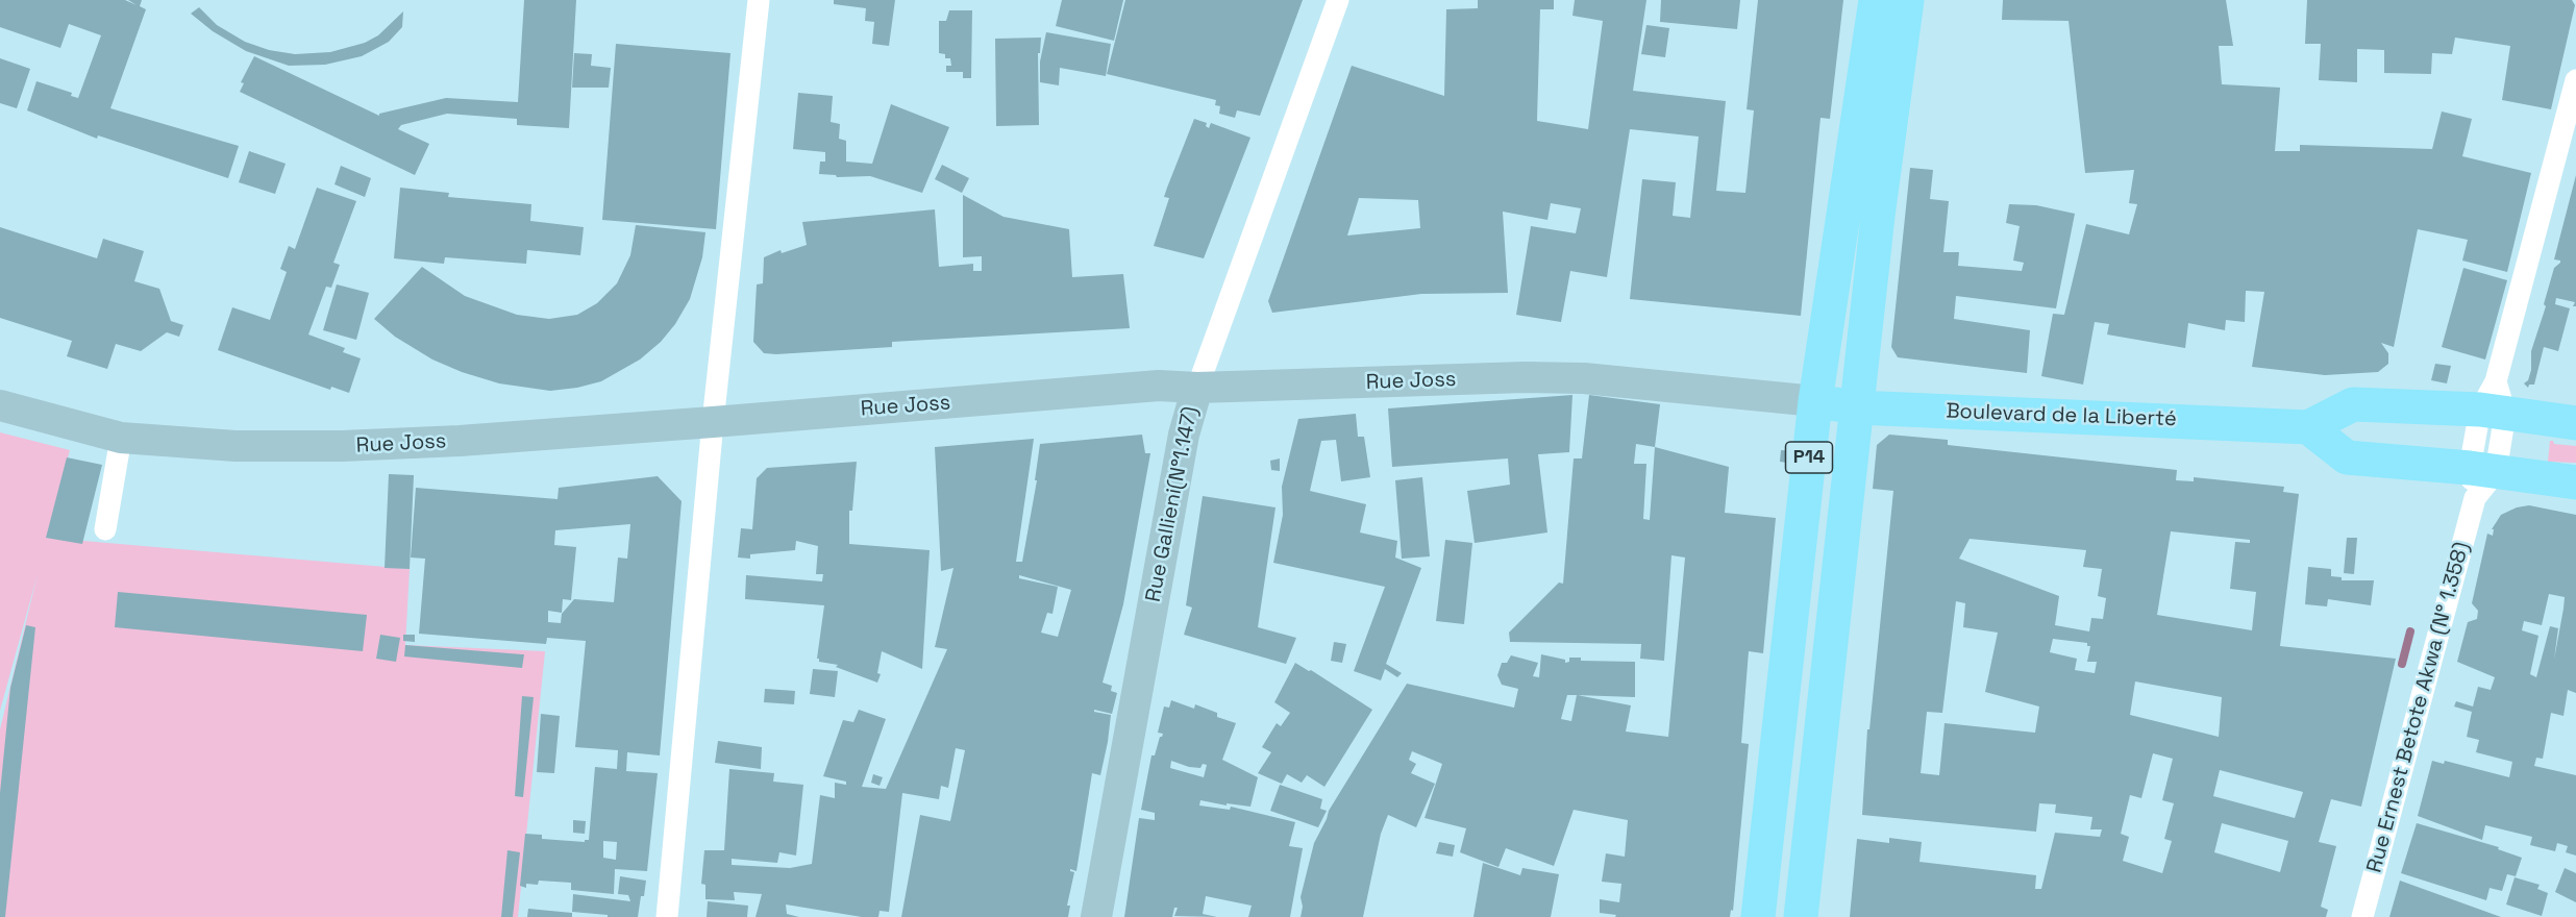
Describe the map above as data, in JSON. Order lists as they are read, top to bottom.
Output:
{
  "streets": {
    "main road": [
      "Rue Joss",
      "Boulevard de la Liberté",
      "P14",
      "Rue Gallieni(N°1.147)"
    ],
    "street": ["Rue Ernest Betote Akwa (N° 1.358)"]
  },
  "crossings": [
    ["Rue Joss", "Boulevard de la Liberté"],
    ["Rue Joss", "P14"],
    ["Rue Joss", "Rue Gallieni(N°1.147)"],
    ["Boulevard de la Liberté", "P14"],
    ["Boulevard de la Liberté", "Rue Ernest Betote Akwa (N° 1.358)"]
  ]
}
